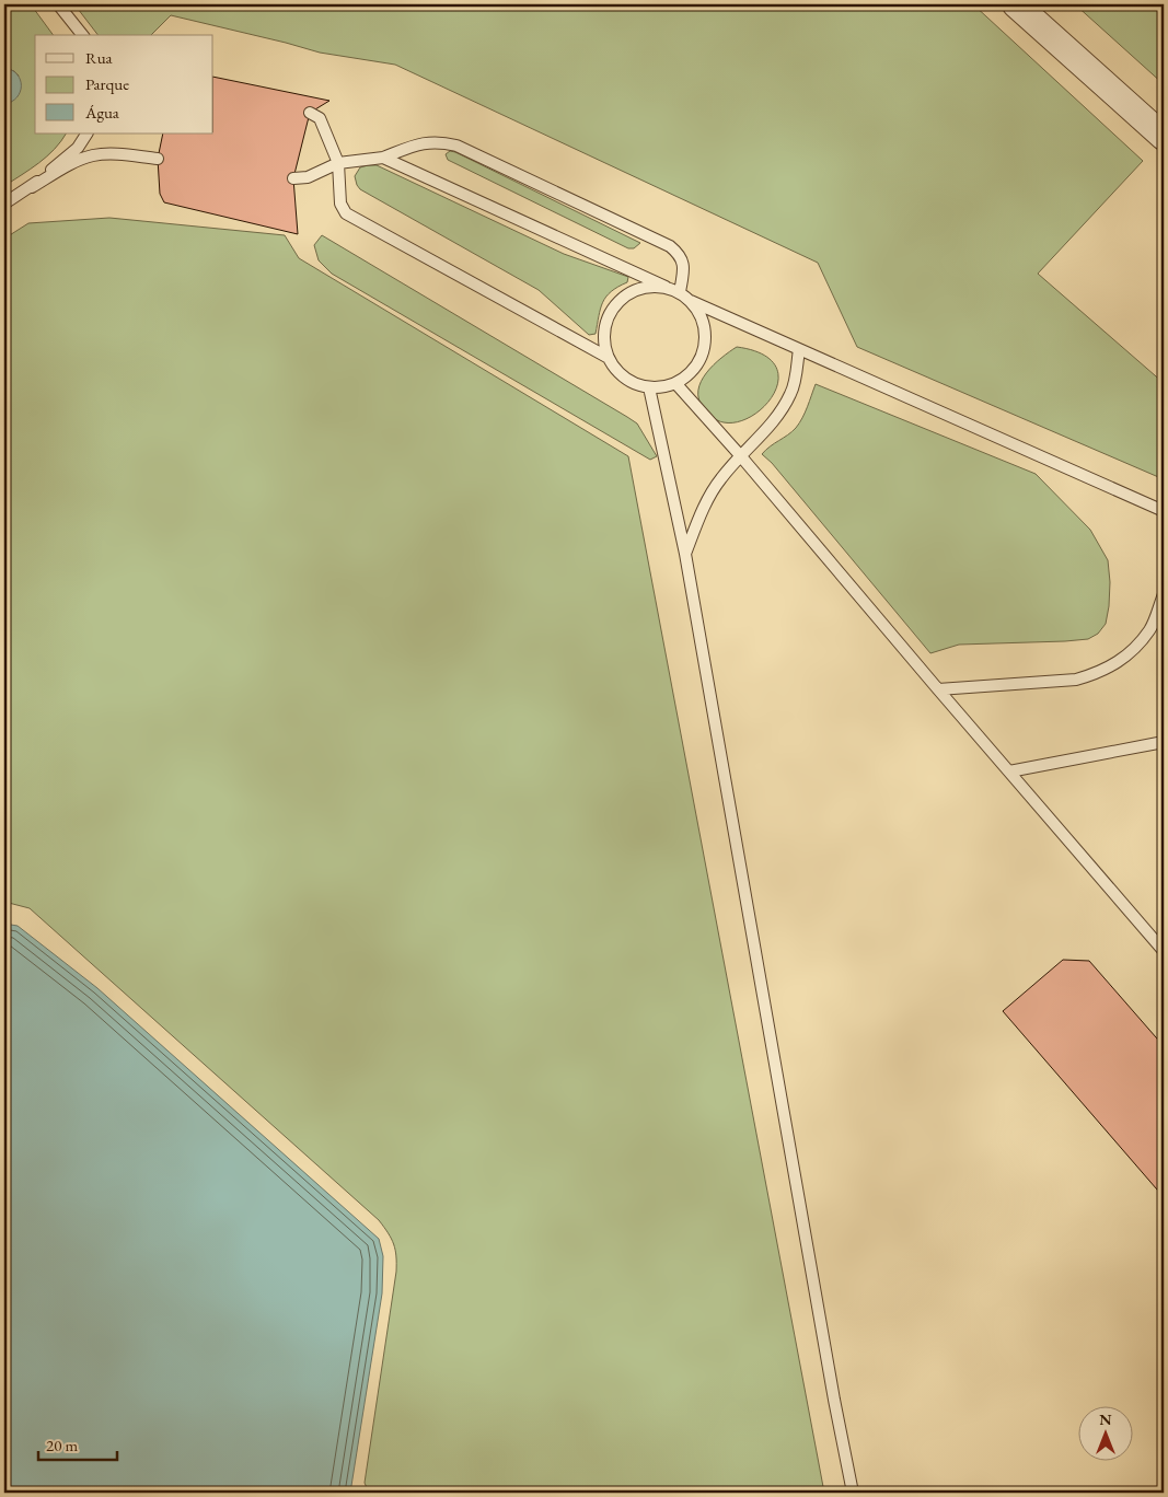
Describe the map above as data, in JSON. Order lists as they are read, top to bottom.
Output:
{
  "legend": ["Rua", "Parque", "Água"],
  "scale_bar": "20 m",
  "north": "top"
}
